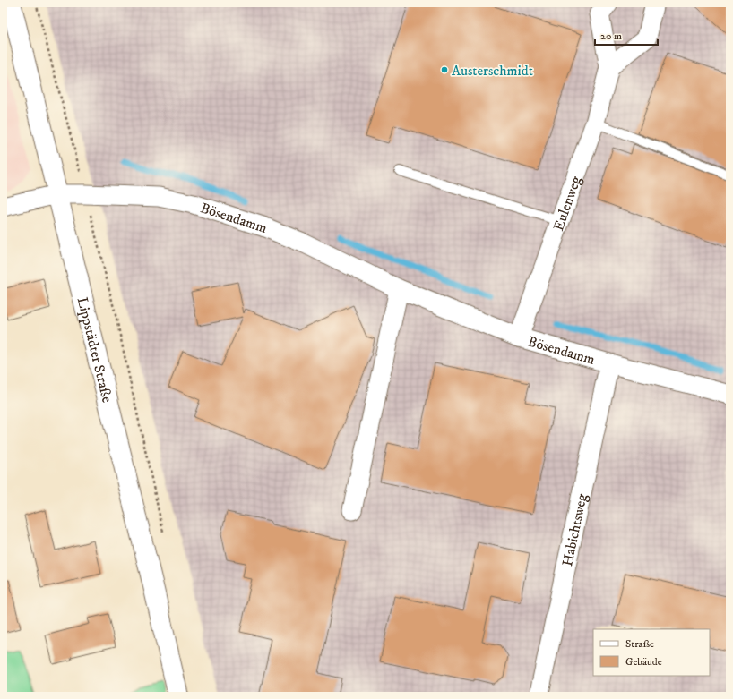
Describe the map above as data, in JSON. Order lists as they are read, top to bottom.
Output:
{
  "streets": {
    "main road": ["Lippstädter Straße"],
    "street": ["Eulenweg", "Bösendamm", "Habichtsweg"]
  },
  "crossings": [
    ["Eulenweg", "Bösendamm"],
    ["Bösendamm", "Lippstädter Straße"],
    ["Bösendamm", "Habichtsweg"]
  ],
  "places": ["Austerschmidt"],
  "legend": ["Straße", "Gebäude"],
  "scale_bar": "20 m"
}
